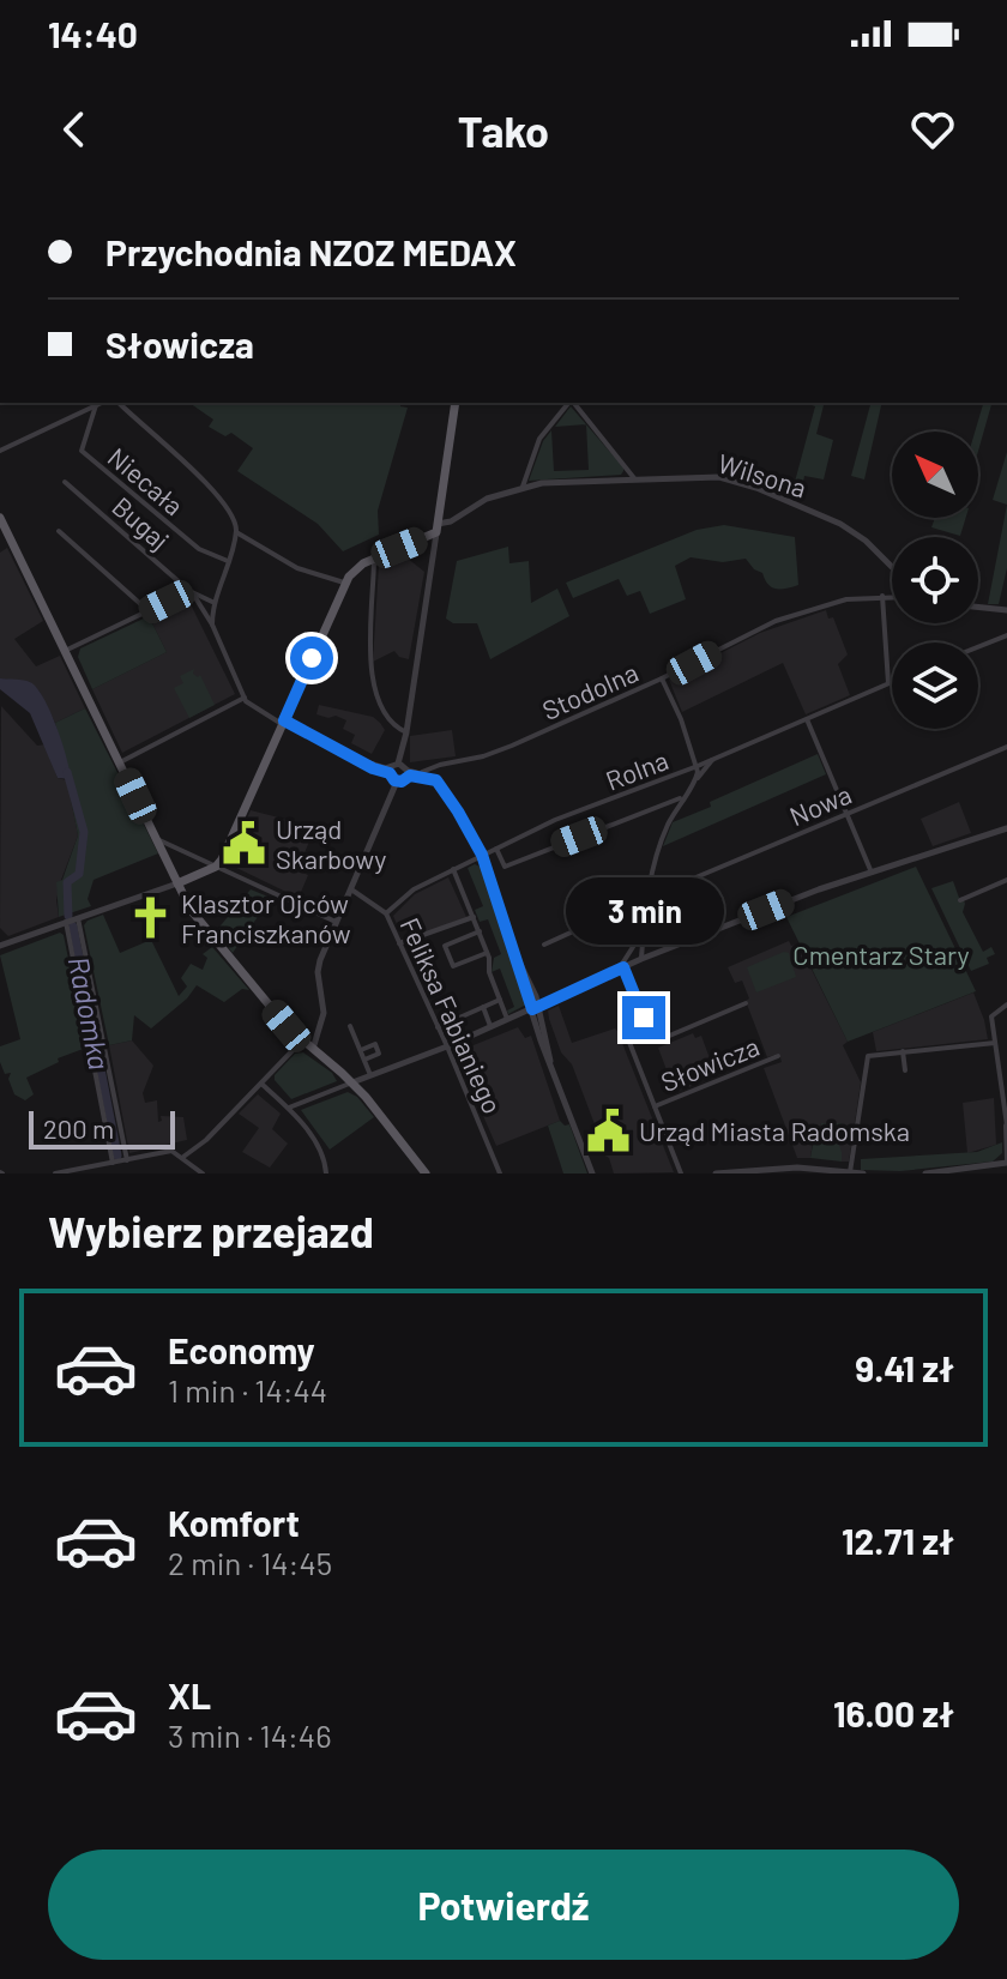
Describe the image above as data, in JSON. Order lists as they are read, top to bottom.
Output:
{
  "streets": {
    "street": [
      "Wilsona",
      "Niecała",
      "Bugaj",
      "Stodolna",
      "Rolna",
      "Nowa",
      "Feliksa Fabianiego",
      "Słowicza"
    ]
  },
  "crossings": [
    ["Rolna", "Feliksa Fabianiego"]
  ],
  "water": ["Radomka"],
  "parks": ["Cmentarz Stary"],
  "places": {
    "public building": ["Urząd Skarbowy", "Urząd Miasta Radomska"],
    "church": ["Klasztor Ojców Franciszkanów"]
  },
  "scale_bar": "200 m",
  "north": "top left",
  "page": {
    "status": "14:40",
    "header": "Tako",
    "banner": ["Przychodnia NZOZ MEDAX", "Słowicza"],
    "bubble": "3 min",
    "scale": "200 m",
    "heading": "Wybierz przejazd",
    "list": [
      {
        "name": "Economy",
        "note": "1 min · 14:44",
        "value": "9.41 zł"
      },
      {
        "name": "Komfort",
        "note": "2 min · 14:45",
        "value": "12.71 zł"
      },
      {
        "name": "XL",
        "note": "3 min · 14:46",
        "value": "16.00 zł"
      }
    ],
    "buttons": "Potwierdź"
  }
}
